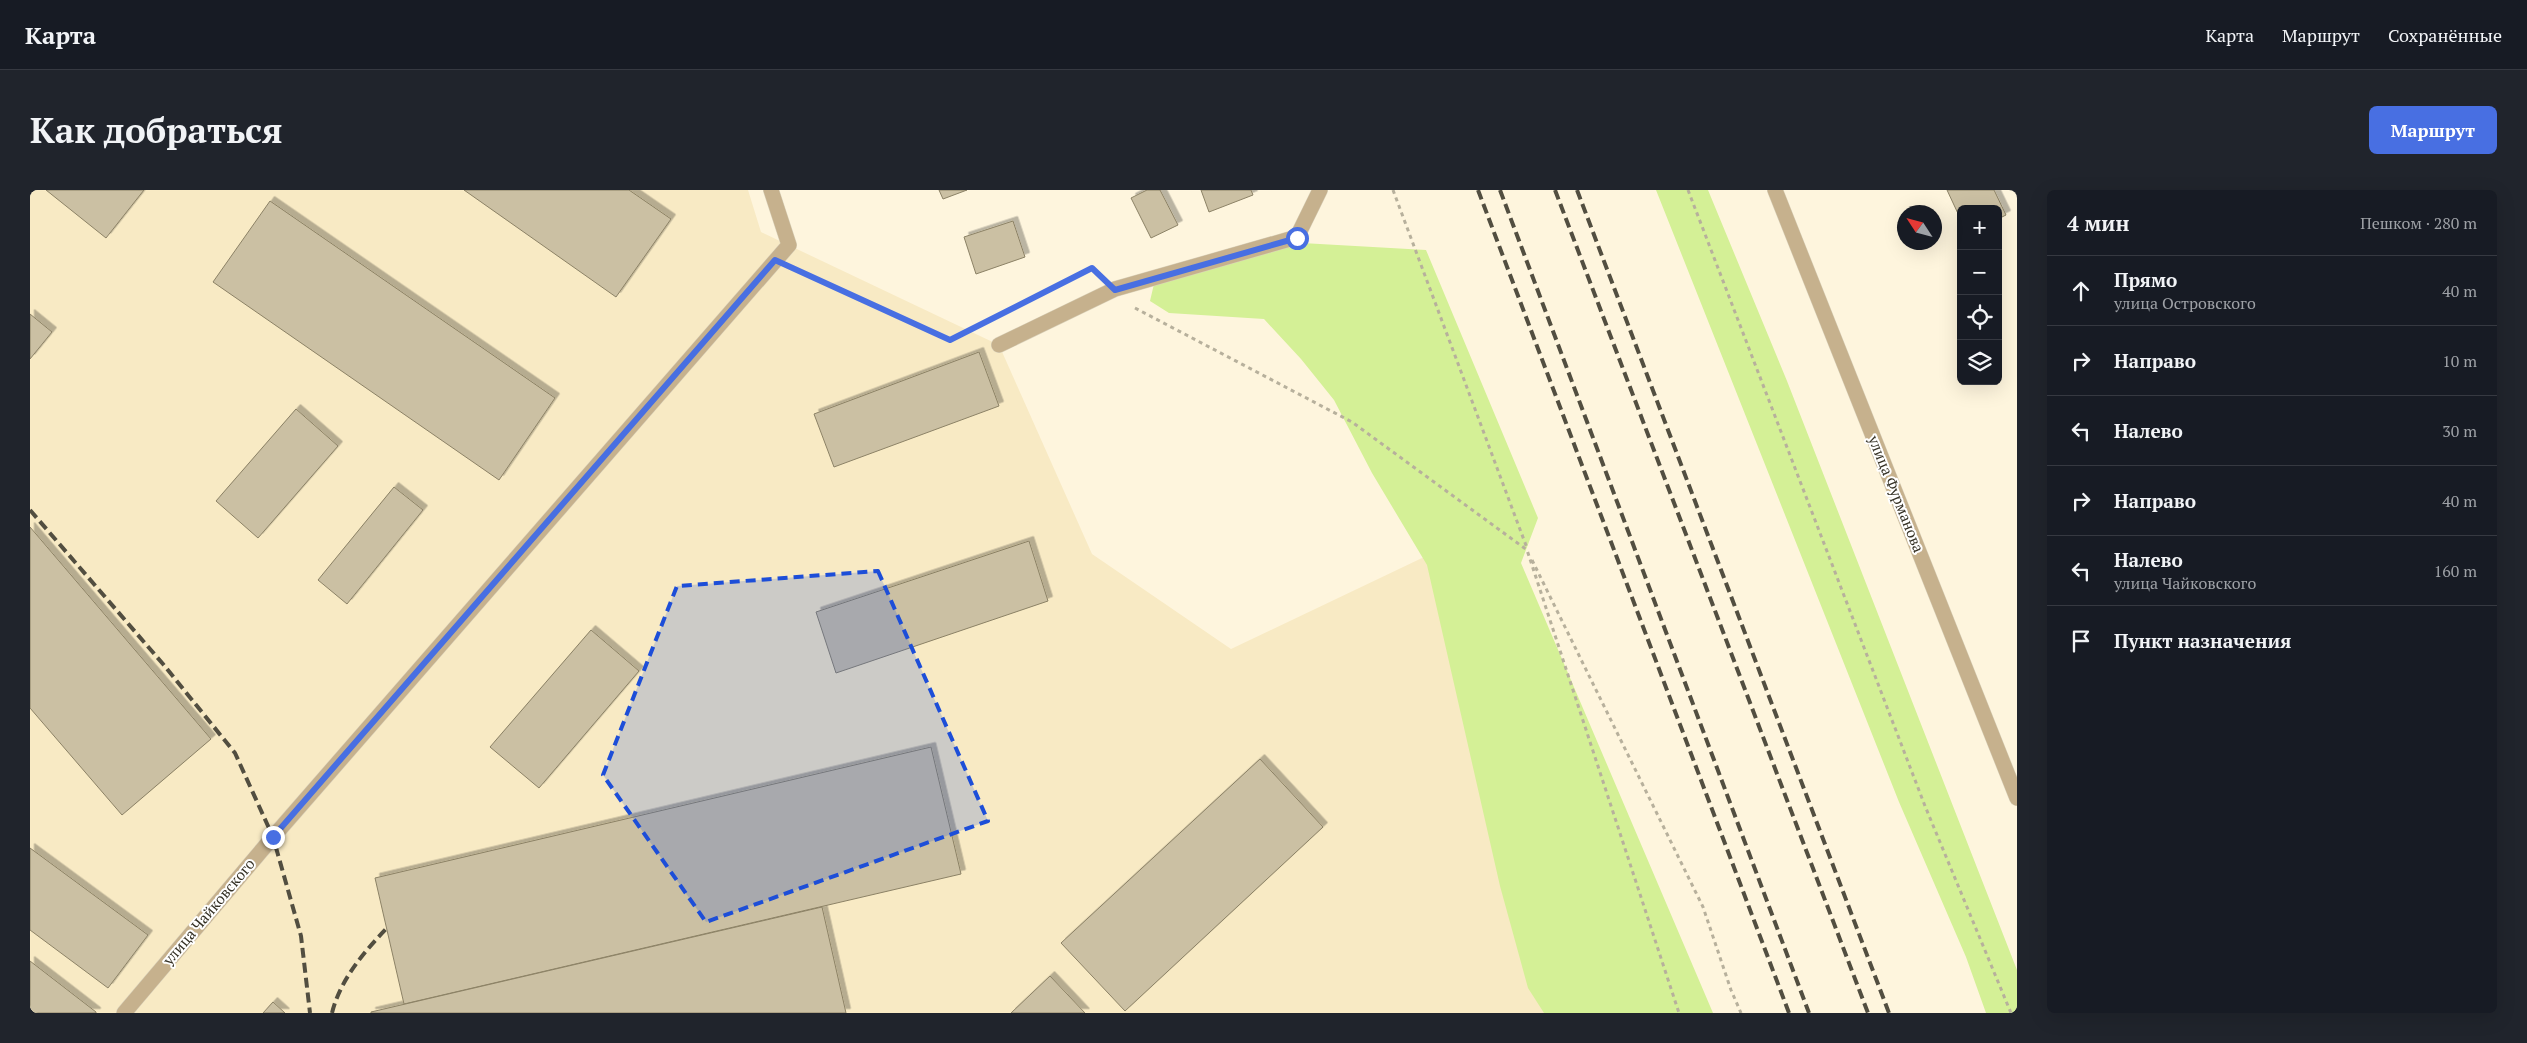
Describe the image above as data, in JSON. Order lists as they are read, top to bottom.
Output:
{
  "streets": {
    "street": ["улица Фурманова", "улица Чайковского"]
  },
  "north": "top left",
  "page": {
    "header": "Карта",
    "nav": ["Карта", "Маршрут", "Сохранённые"],
    "buttons": "Маршрут",
    "title": "Как добраться",
    "heading": ["4 мин", "Пешком · 280 m"],
    "map_buttons": ["+", "−"],
    "list": [
      ["Прямо", "улица Островского", "40 m"],
      ["Направо", "10 m"],
      ["Налево", "30 m"],
      ["Направо", "40 m"],
      ["Налево", "улица Чайковского", "160 m"],
      "Пункт назначения"
    ]
  }
}
